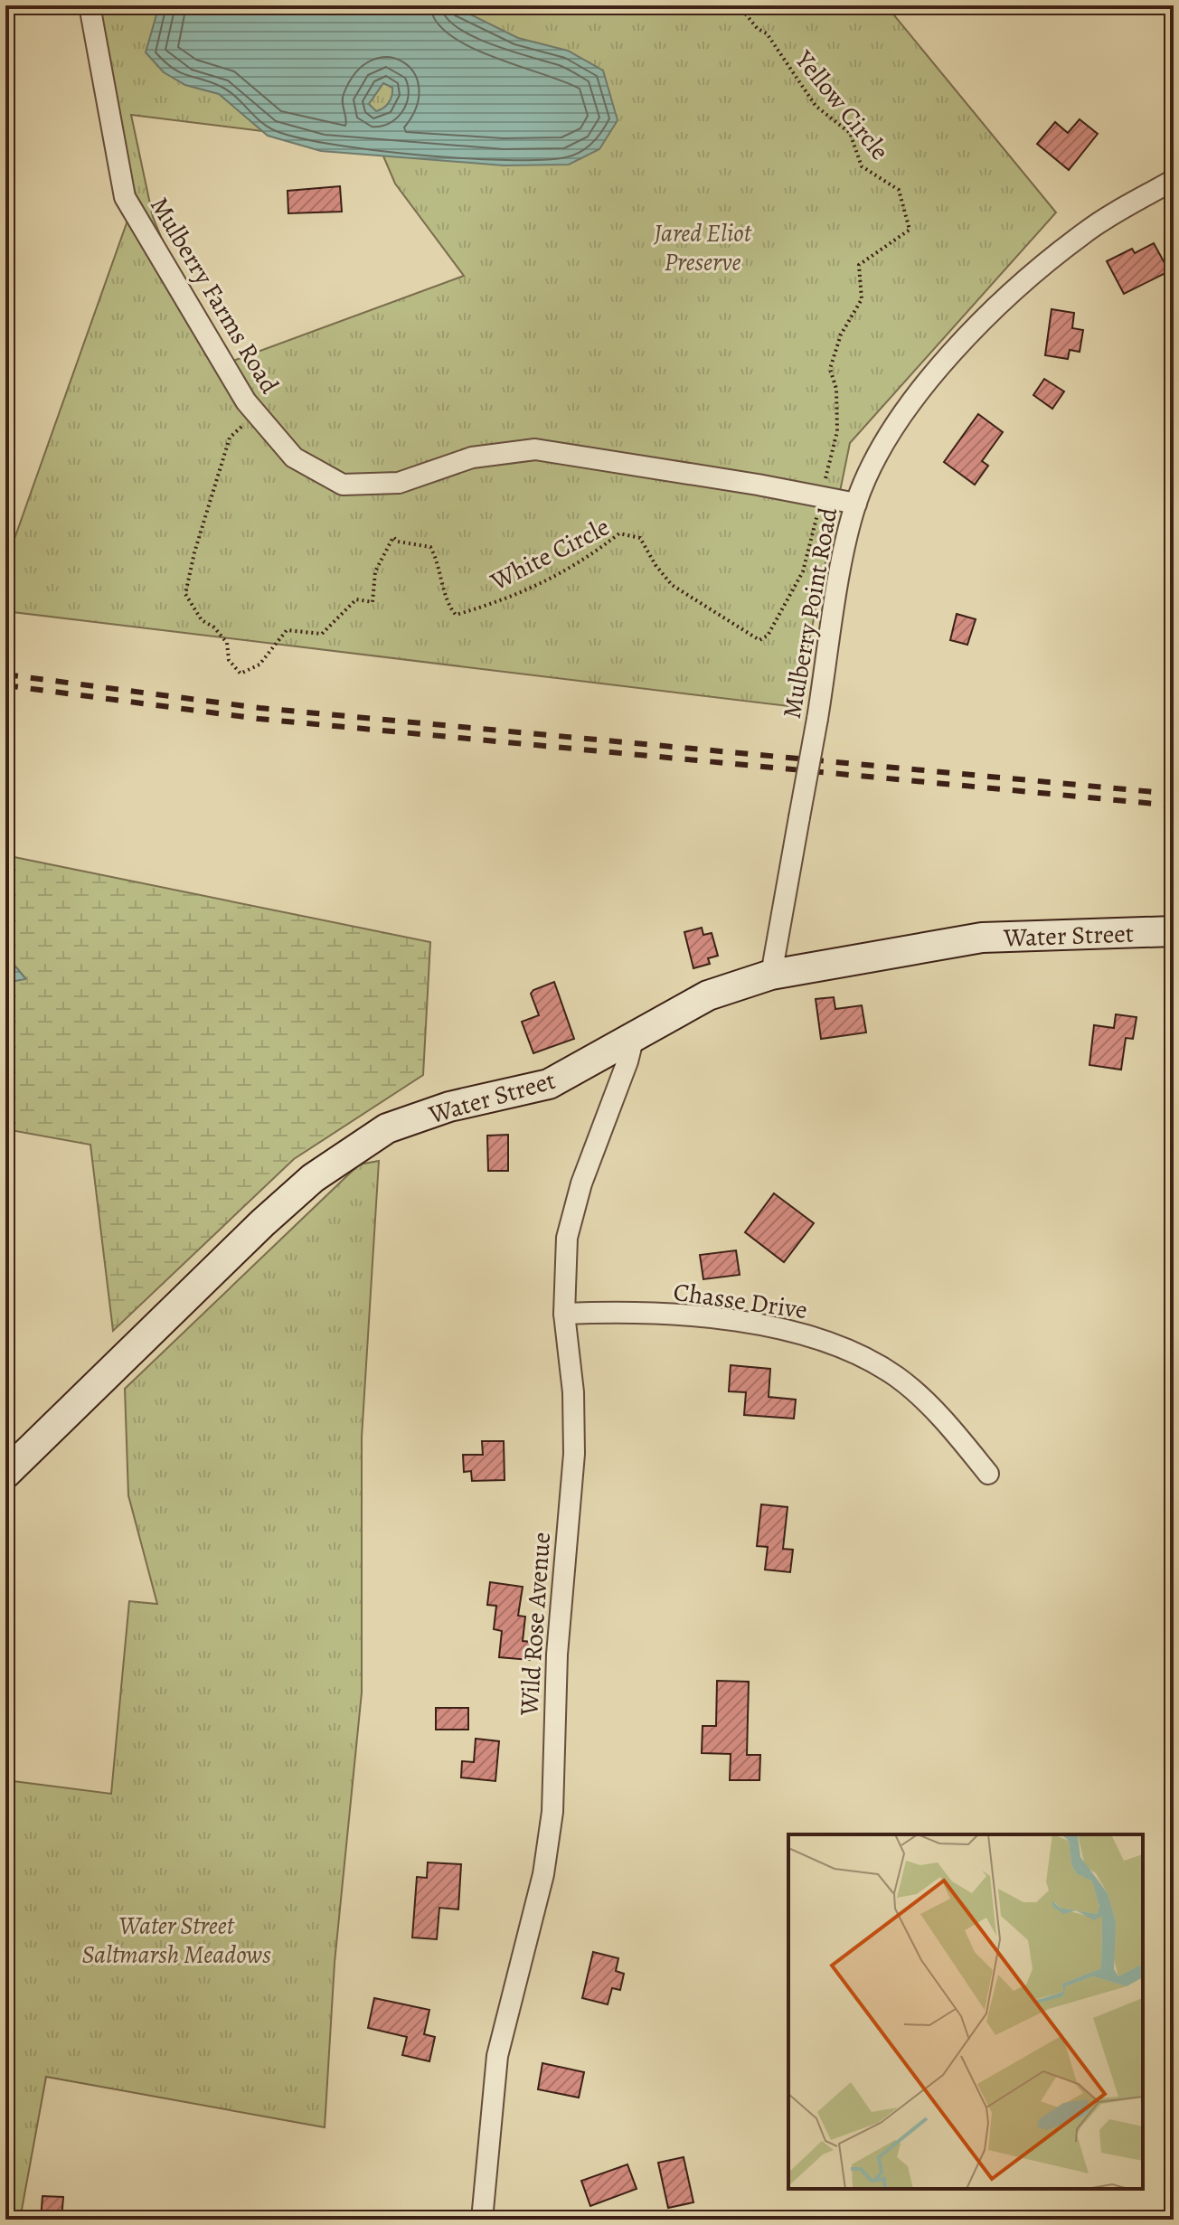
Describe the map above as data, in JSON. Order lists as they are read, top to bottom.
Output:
{
  "streets": {
    "main road": ["Water Street"],
    "street": [
      "Mulberry Farms Road",
      "Mulberry Point Road",
      "Chasse Drive",
      "Wild Rose Avenue"
    ],
    "path": ["Yellow Circle", "White Circle"]
  },
  "crossings": [
    ["Yellow Circle", "Mulberry Farms Road"],
    ["Yellow Circle", "White Circle"],
    ["Mulberry Farms Road", "White Circle"],
    ["Mulberry Farms Road", "Mulberry Point Road"],
    ["Mulberry Point Road", "Water Street"],
    ["Water Street", "Wild Rose Avenue"],
    ["Chasse Drive", "Wild Rose Avenue"]
  ],
  "parks": ["Jared Eliot Preserve", "Water Street Saltmarsh Meadows"]
}
